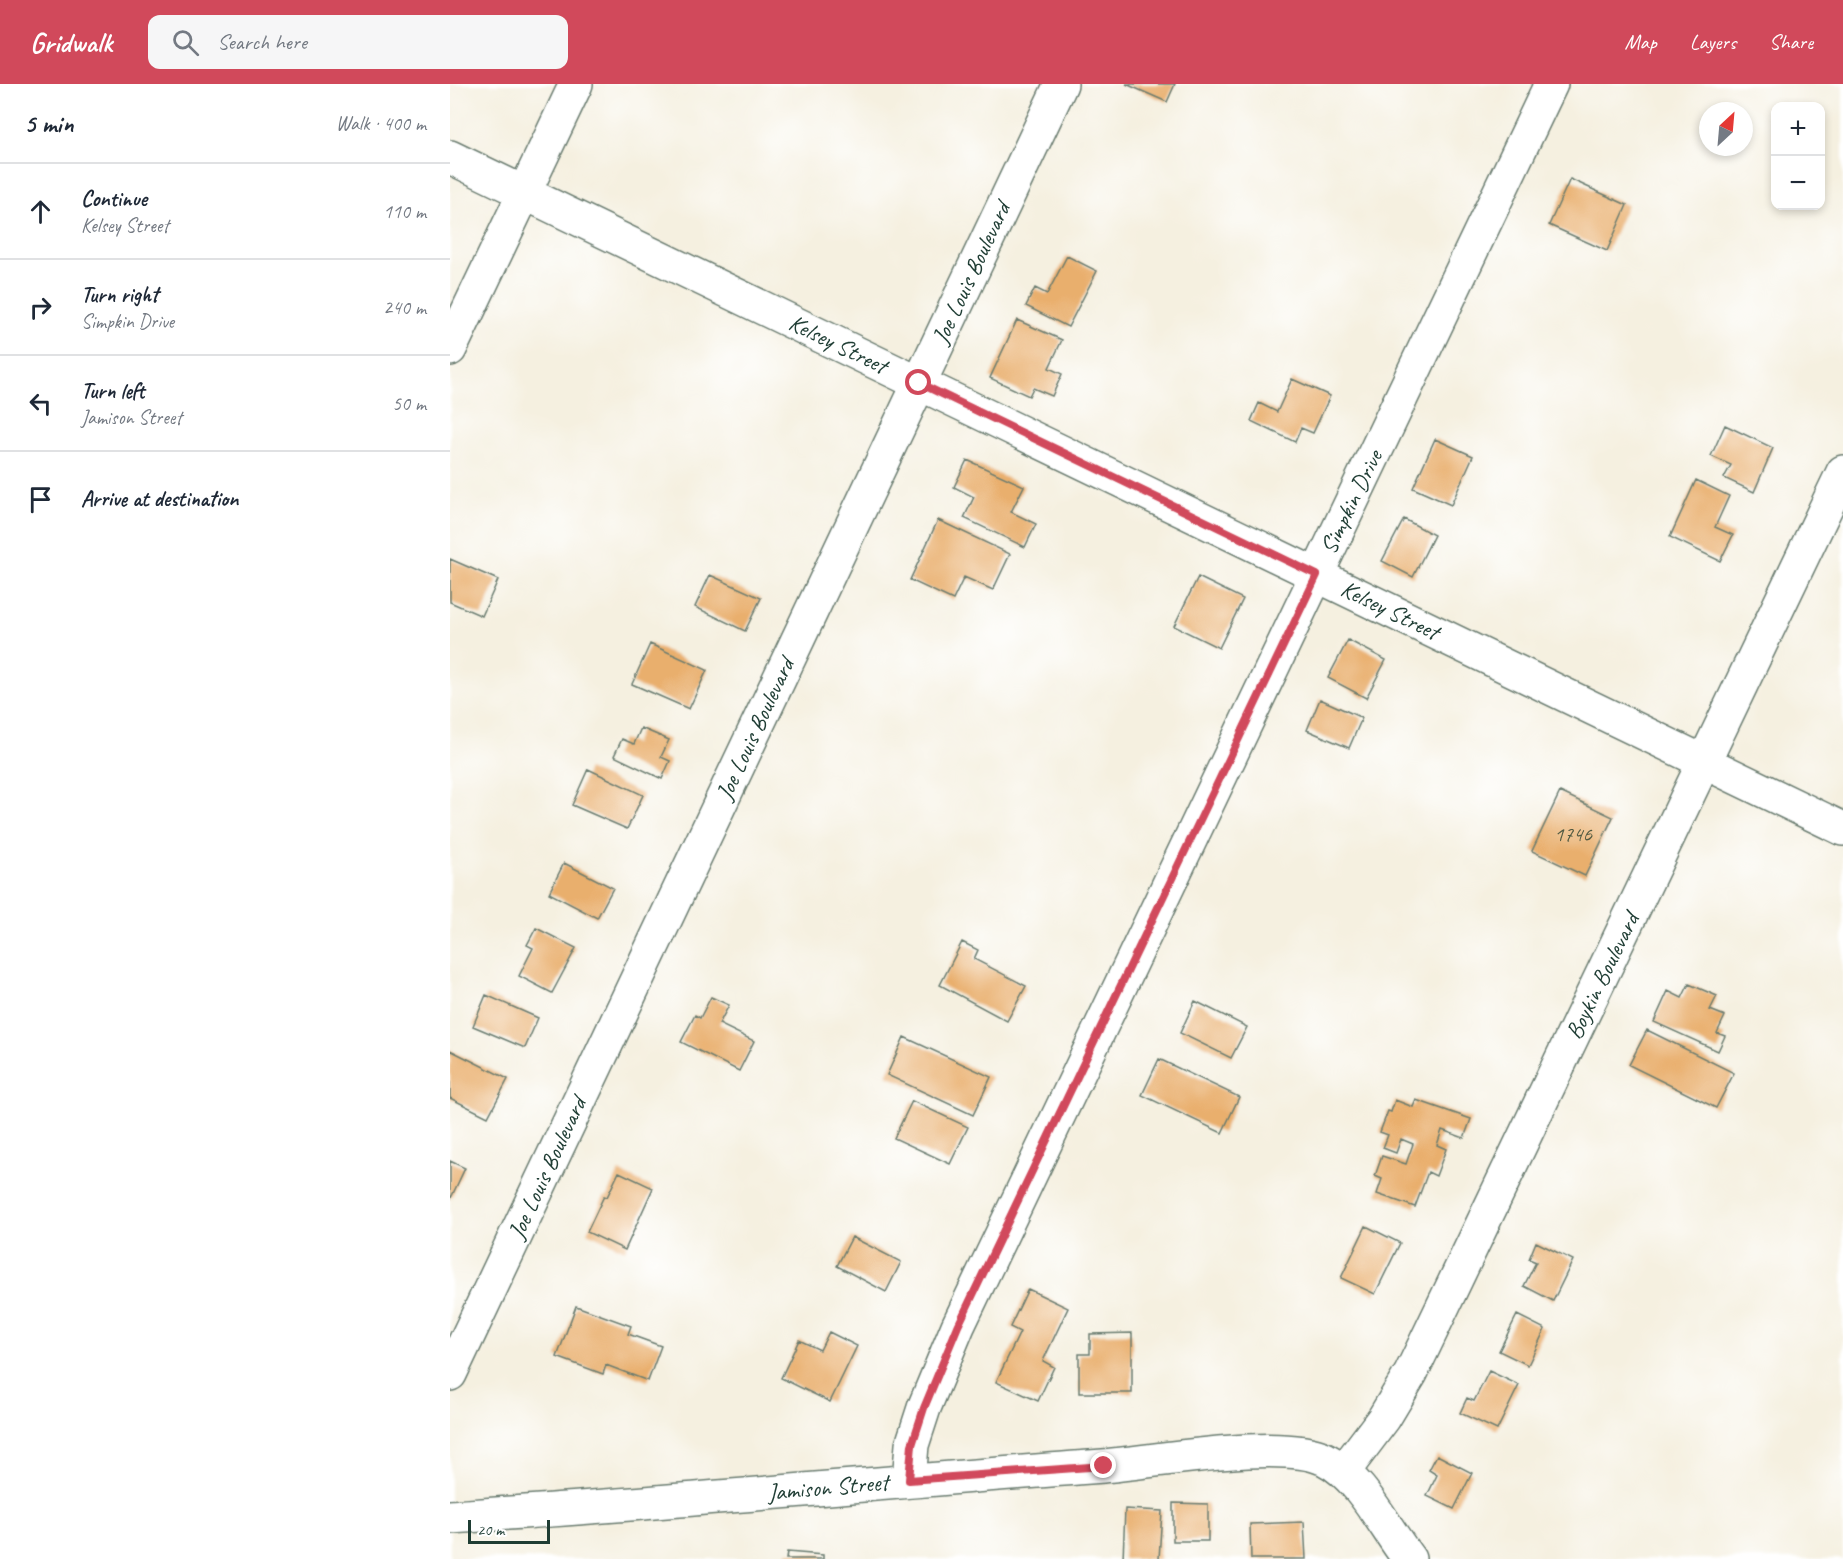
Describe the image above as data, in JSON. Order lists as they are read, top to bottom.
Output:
{
  "streets": {
    "street": [
      "Joe Louis Boulevard",
      "Kelsey Street",
      "Simpkin Drive",
      "Boykin Boulevard",
      "Jamison Street"
    ]
  },
  "crossings": [
    ["Joe Louis Boulevard", "Kelsey Street"],
    ["Kelsey Street", "Simpkin Drive"],
    ["Kelsey Street", "Boykin Boulevard"],
    ["Simpkin Drive", "Jamison Street"],
    ["Boykin Boulevard", "Jamison Street"]
  ],
  "house_numbers": ["1746"],
  "scale_bar": "20 m",
  "north": "top right",
  "page": {
    "header": "Gridwalk",
    "search": "Search here",
    "nav": ["Map", "Layers", "Share"],
    "heading": ["5 min", "Walk · 400 m"],
    "map_buttons": ["+", "−"],
    "list": [
      ["Continue", "Kelsey Street", "110 m"],
      ["Turn right", "Simpkin Drive", "240 m"],
      ["Turn left", "Jamison Street", "50 m"],
      "Arrive at destination"
    ],
    "scale": "20 m"
  }
}
